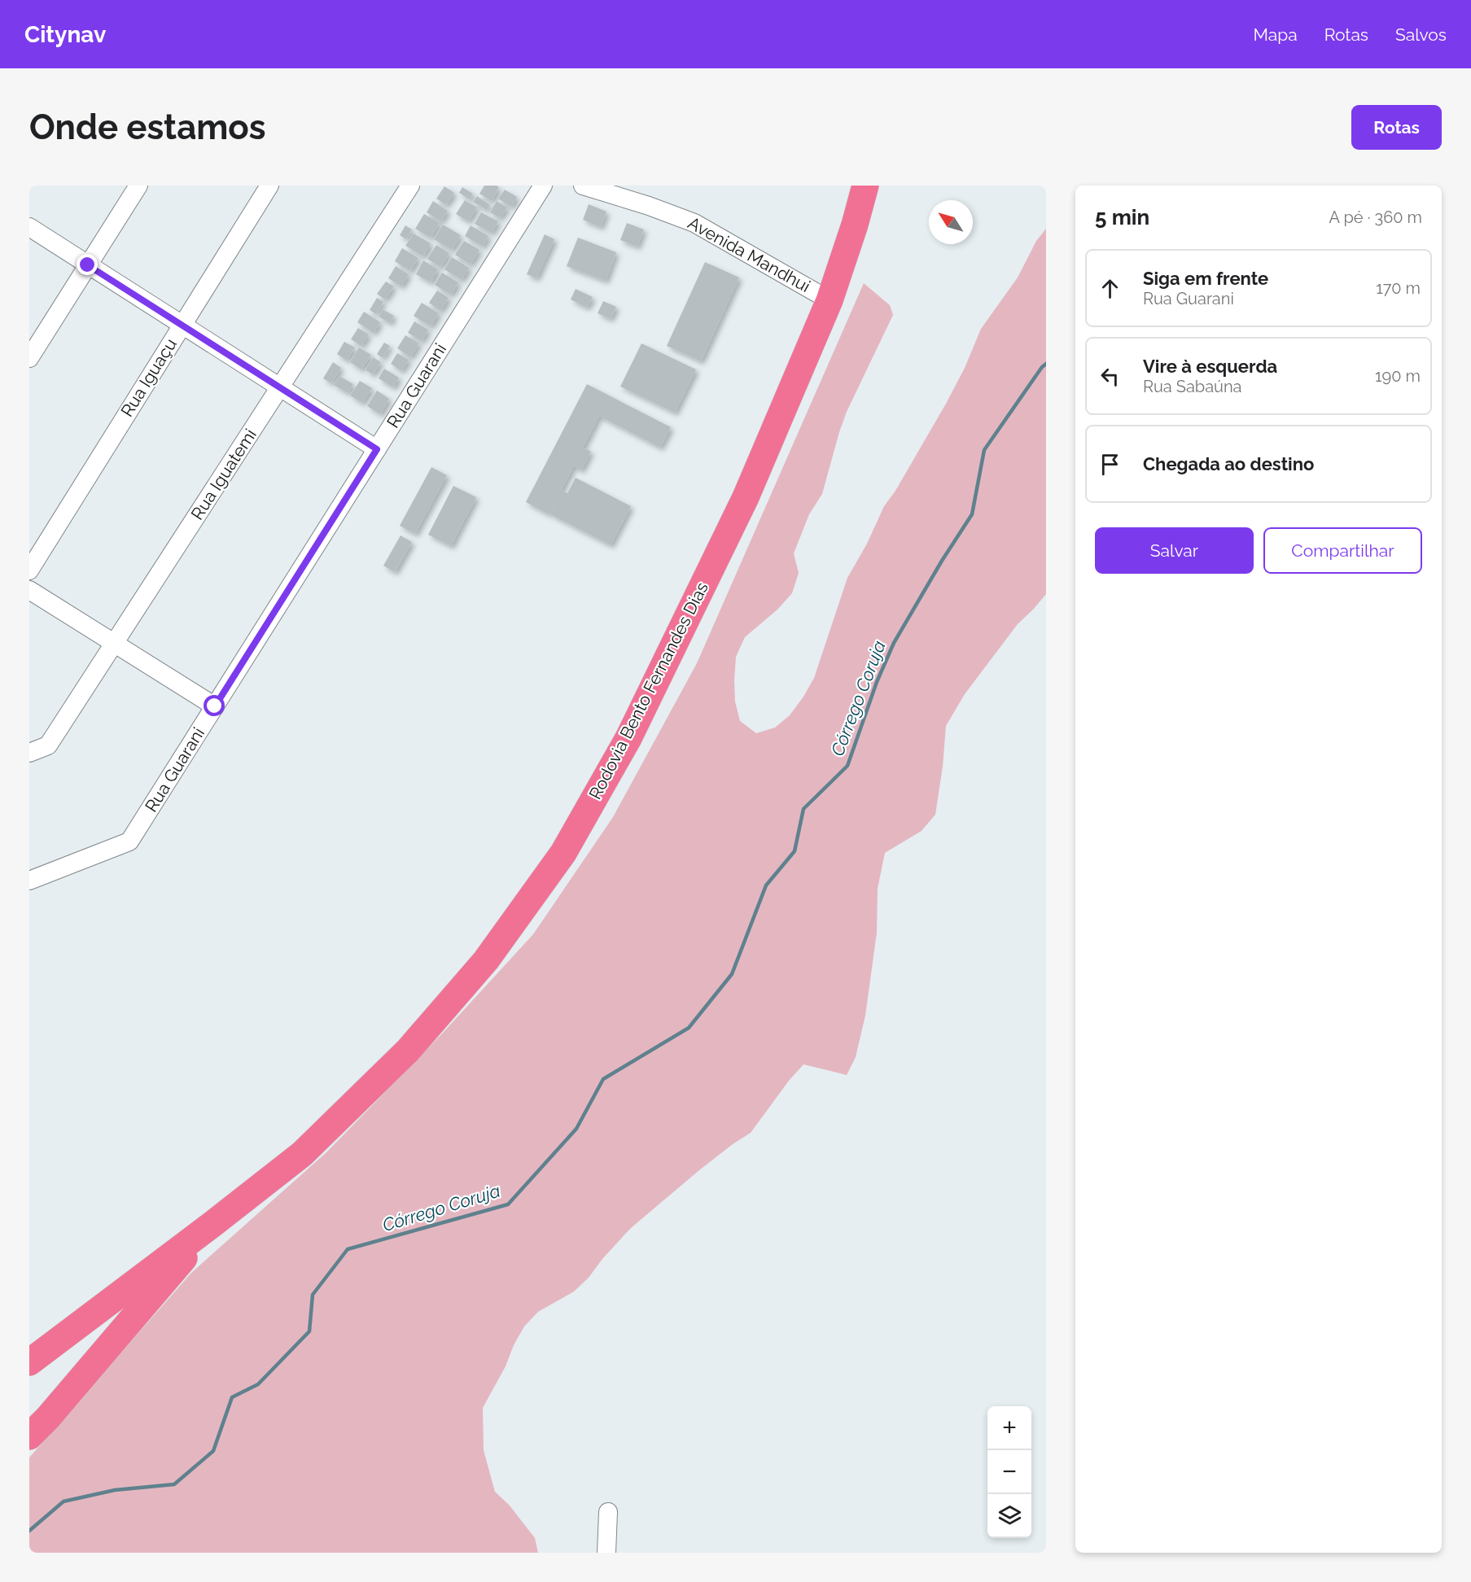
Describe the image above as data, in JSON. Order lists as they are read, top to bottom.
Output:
{
  "streets": {
    "highway": ["Rodovia Bento Fernandes Dias"],
    "street": [
      "Avenida Mandhui",
      "Rua Iguaçu",
      "Rua Guarani",
      "Rua Iguatemi"
    ]
  },
  "crossings": [
    ["Avenida Mandhui", "Rodovia Bento Fernandes Dias"]
  ],
  "water": ["Córrego Coruja"],
  "north": "top left",
  "page": {
    "header": "Citynav",
    "nav": ["Mapa", "Rotas", "Salvos"],
    "buttons": [
      "Rotas",
      ["Salvar", "Compartilhar"]
    ],
    "title": "Onde estamos",
    "heading": ["5 min", "A pé · 360 m"],
    "list": [
      ["Siga em frente", "Rua Guarani", "170 m"],
      ["Vire à esquerda", "Rua Sabaúna", "190 m"],
      "Chegada ao destino"
    ],
    "map_buttons": ["+", "−"]
  }
}
